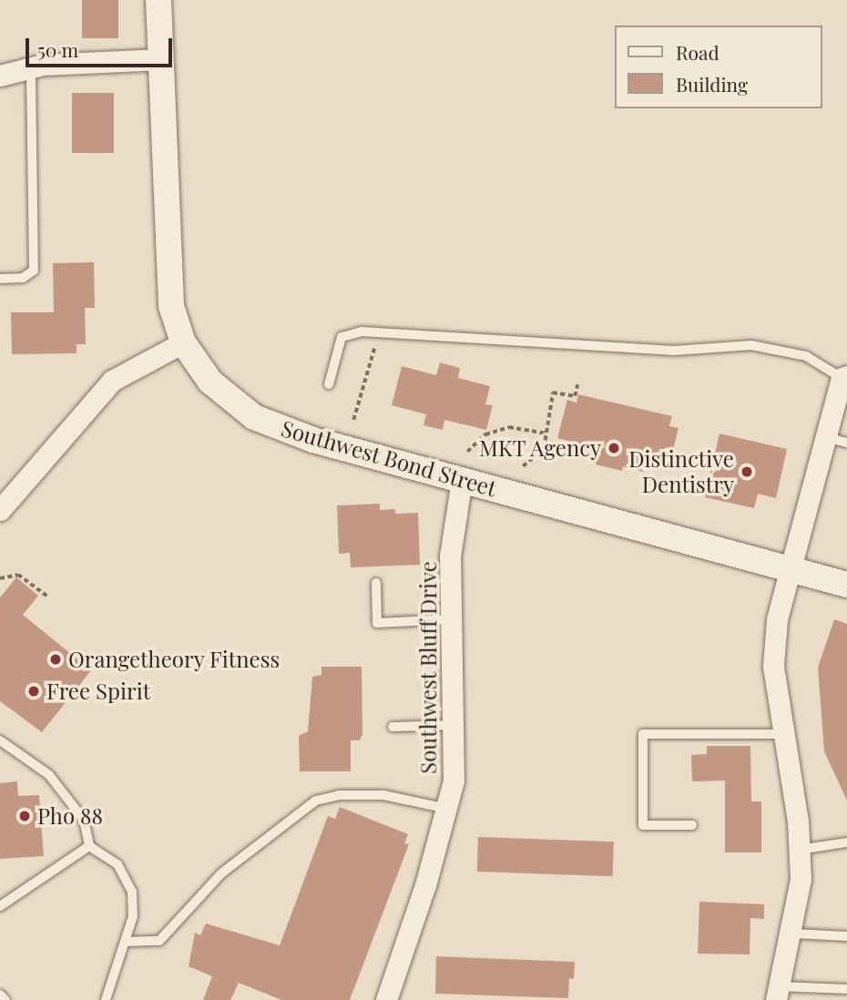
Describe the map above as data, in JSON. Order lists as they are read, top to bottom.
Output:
{
  "streets": {
    "street": ["Southwest Bond Street", "Southwest Bluff Drive"]
  },
  "crossings": [
    ["Southwest Bond Street", "Southwest Bluff Drive"]
  ],
  "places": [
    "MKT Agency",
    "Distinctive Dentistry",
    "Orangetheory Fitness",
    "Free Spirit",
    "Pho 88"
  ],
  "legend": ["Road", "Building"],
  "scale_bar": "50 m"
}
